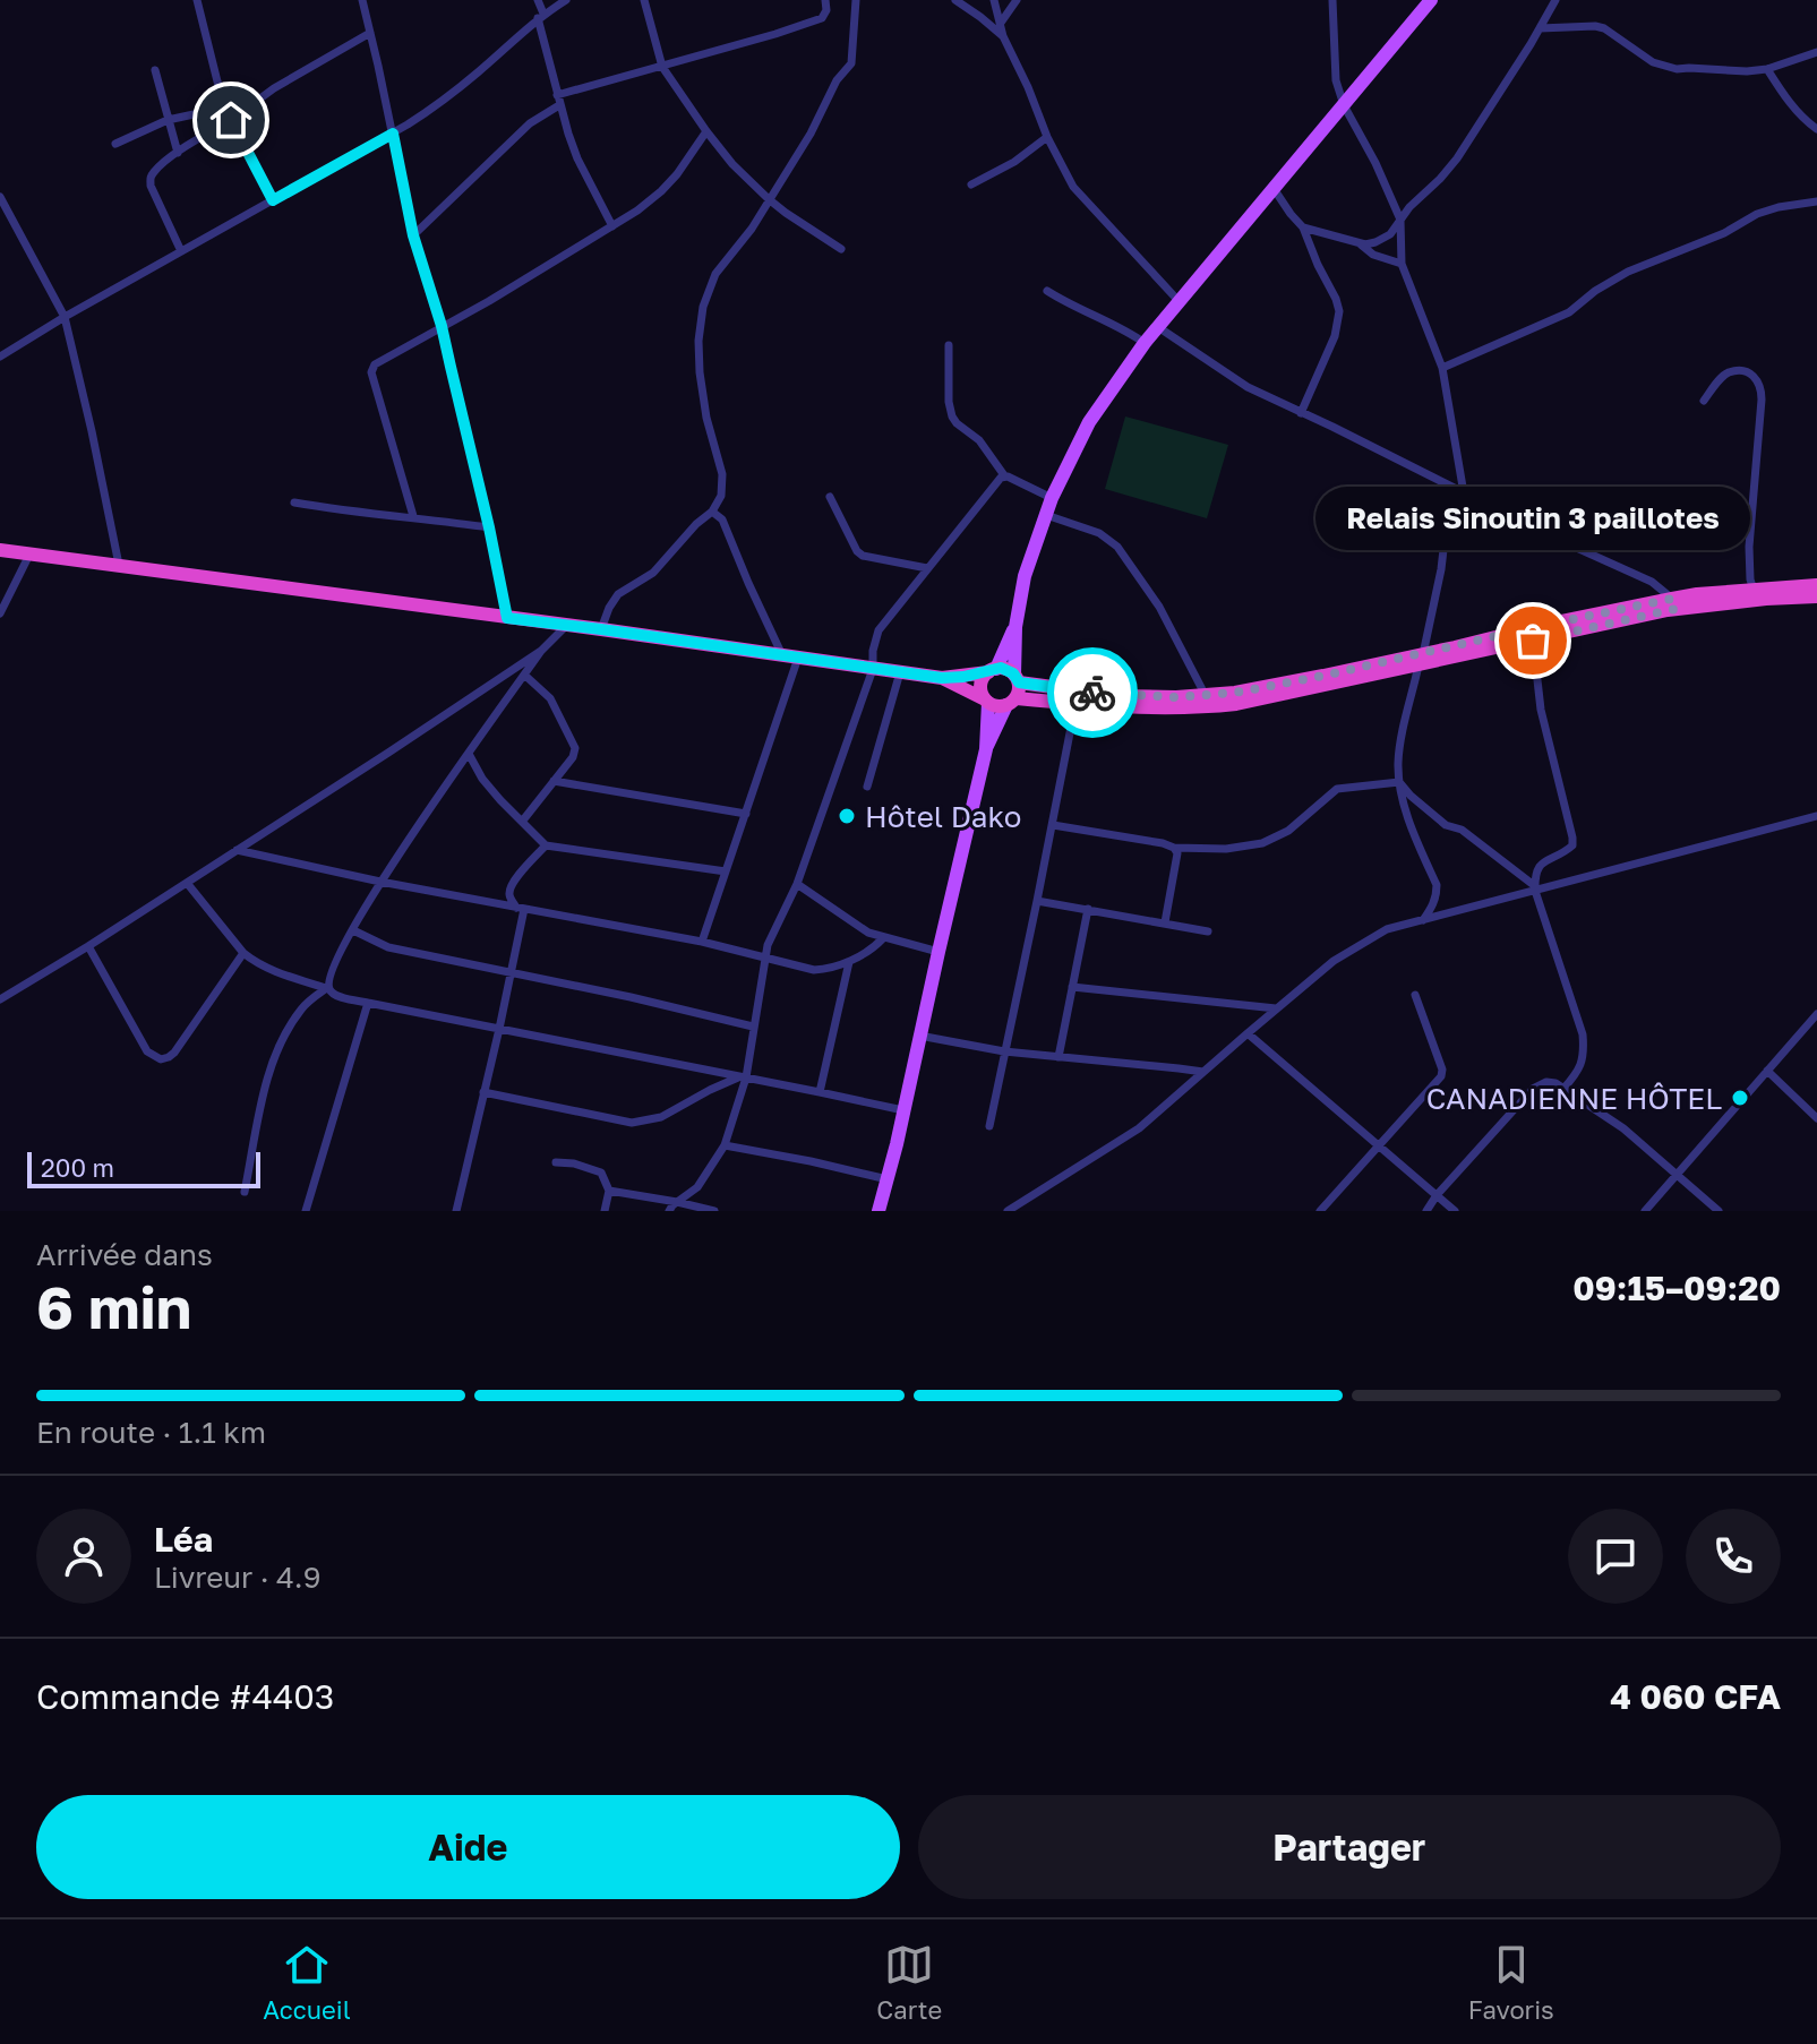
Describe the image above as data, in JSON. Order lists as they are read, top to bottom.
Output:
{
  "places": ["Relais Sinoutin 3 paillotes", "Hôtel Dako", "CANADIENNE HÔTEL"],
  "scale_bar": "200 m",
  "page": {
    "bubble": "Relais Sinoutin 3 paillotes",
    "scale": "200 m",
    "heading": ["6 min", "Arrivée dans", "09:15–09:20"],
    "panel": [
      "Léa",
      "Livreur · 4.9",
      "Commande #4403",
      "4 060 CFA"
    ],
    "bar": "En route · 1.1 km",
    "buttons": ["Aide", "Partager"],
    "tabs": ["Accueil", "Carte", "Favoris"]
  }
}
